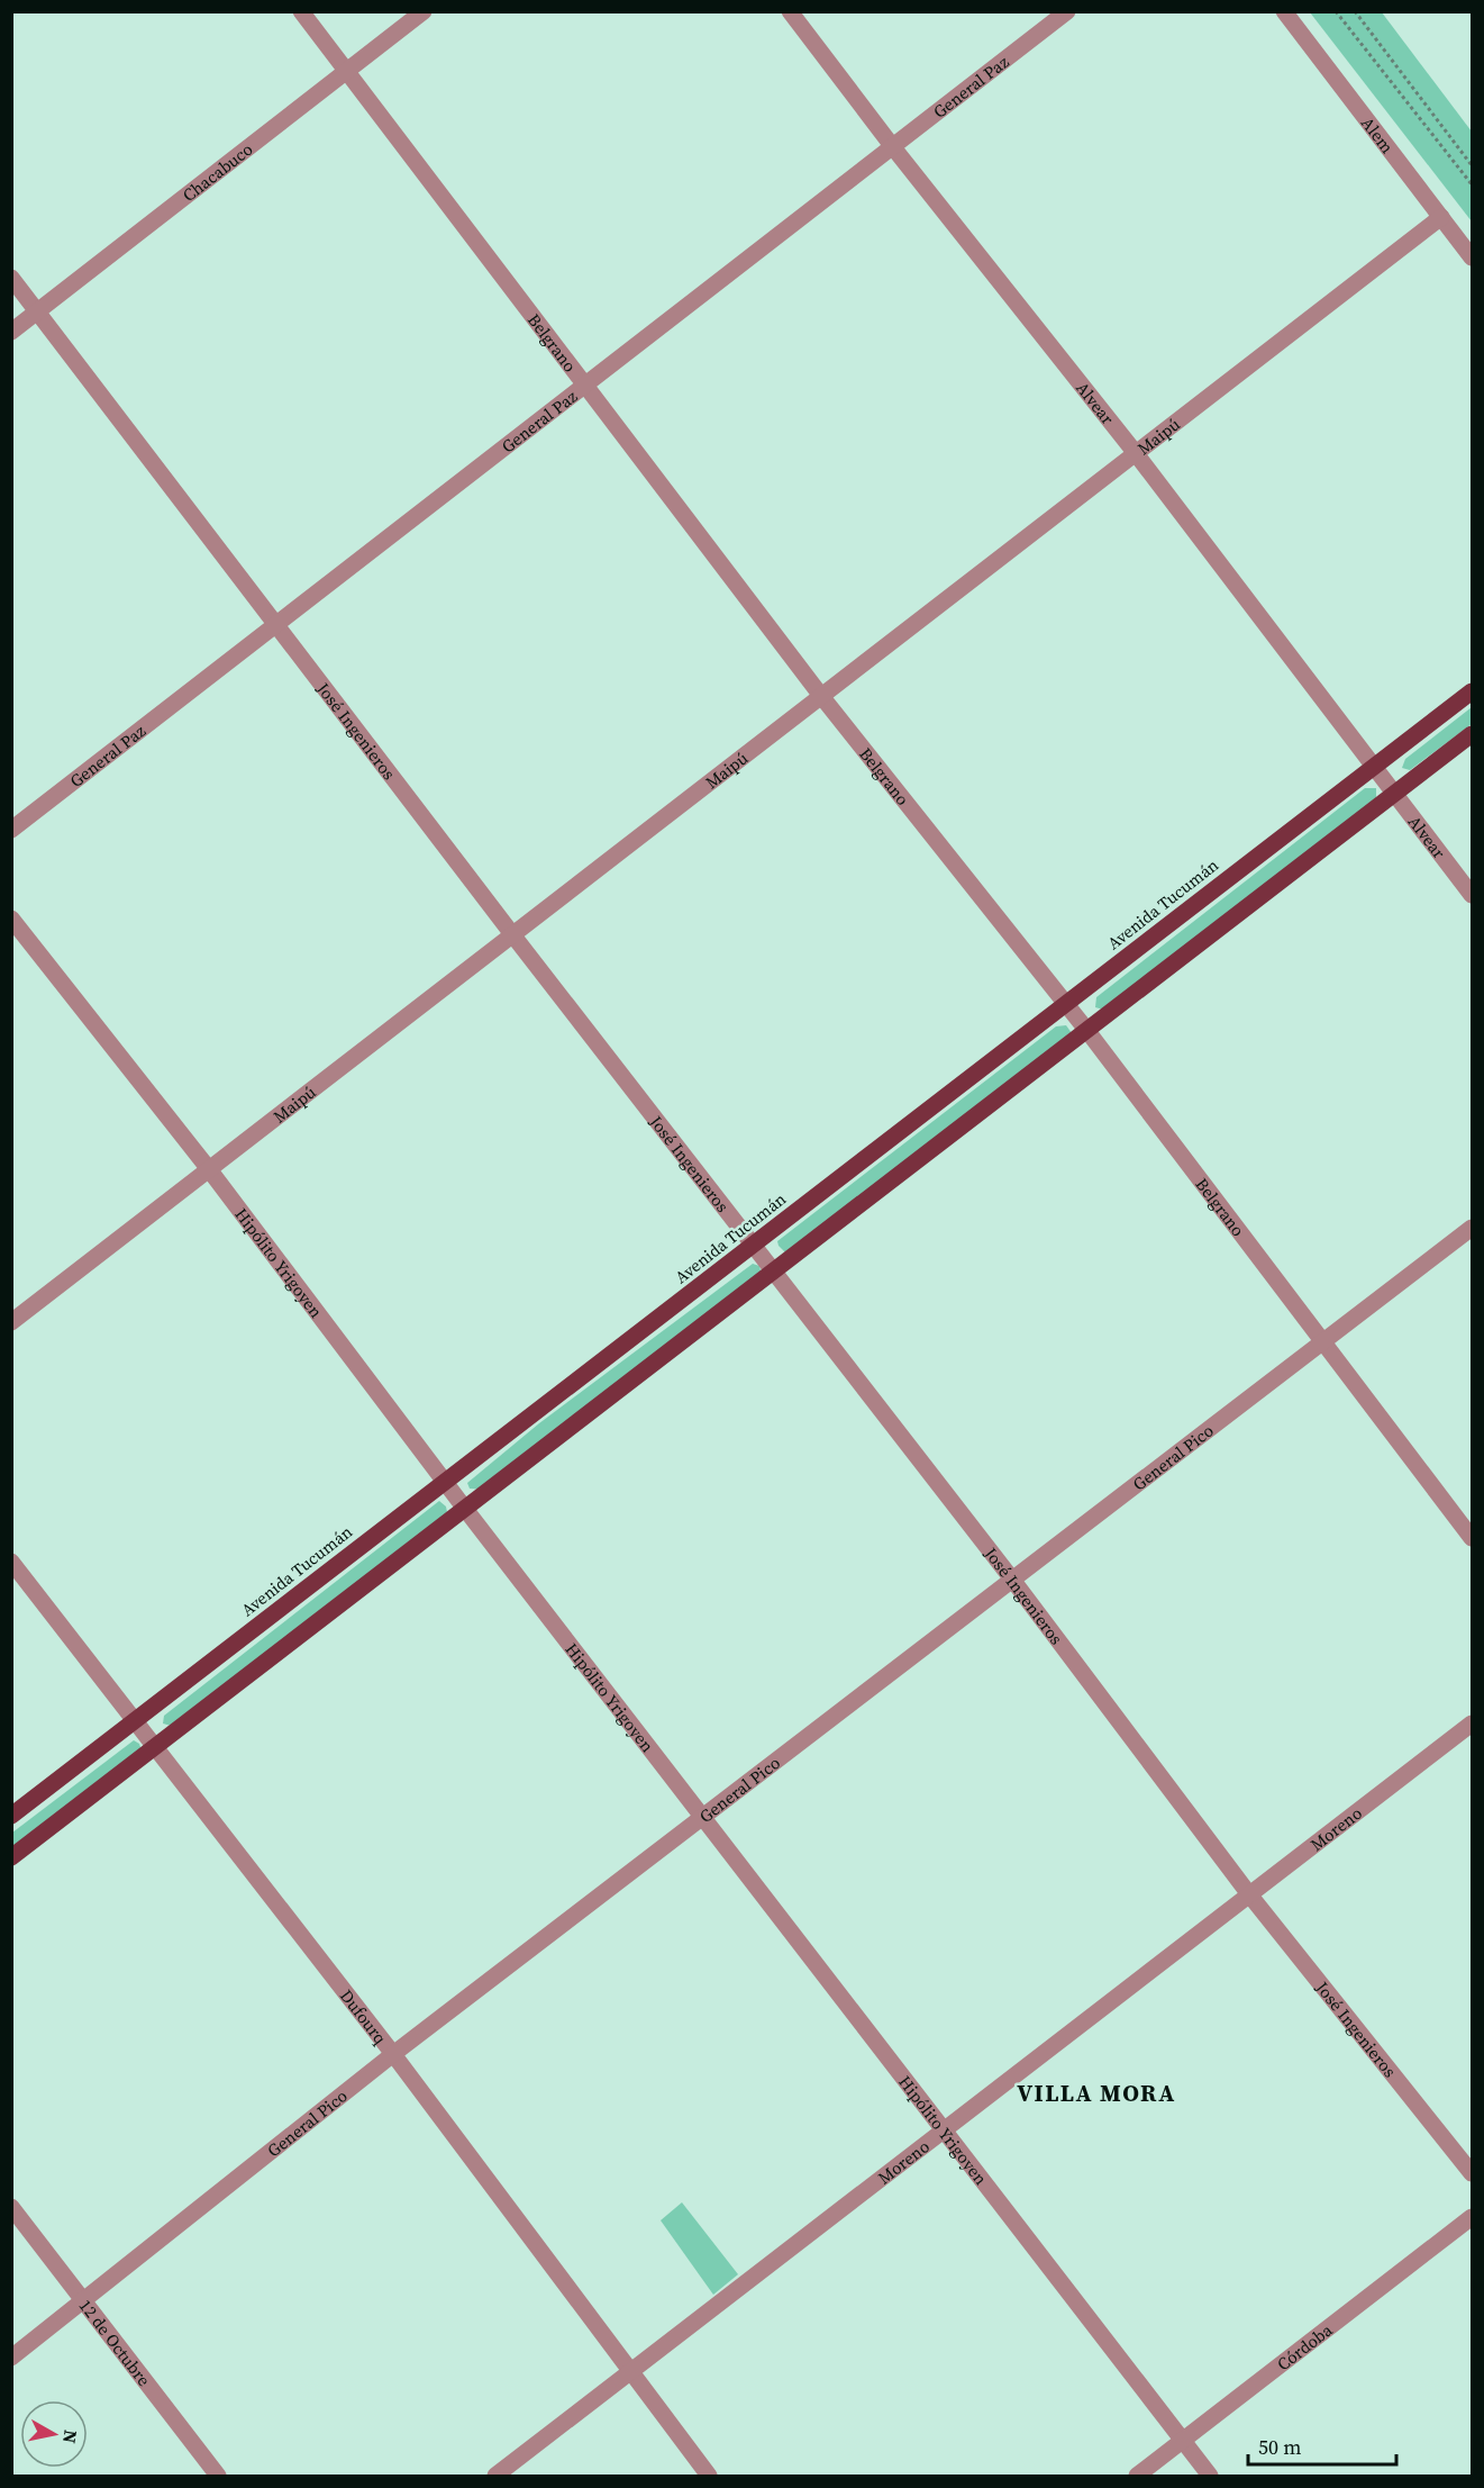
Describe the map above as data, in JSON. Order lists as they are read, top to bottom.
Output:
{
  "streets": {
    "main road": ["Avenida Tucumán"],
    "street": [
      "General Paz",
      "Alem",
      "Chacabuco",
      "Belgrano",
      "Alvear",
      "Maipú",
      "José Ingenieros",
      "Hipólito Yrigoyen",
      "General Pico",
      "Moreno",
      "Dufourq",
      "12 de Octubre",
      "Córdoba"
    ]
  },
  "crossings": [
    ["General Paz", "Belgrano"],
    ["General Paz", "Alvear"],
    ["General Paz", "José Ingenieros"],
    ["Alem", "Maipú"],
    ["Chacabuco", "Belgrano"],
    ["Chacabuco", "José Ingenieros"],
    ["Belgrano", "Maipú"],
    ["Belgrano", "Avenida Tucumán"],
    ["Belgrano", "General Pico"],
    ["Alvear", "Maipú"],
    ["Alvear", "Avenida Tucumán"],
    ["Maipú", "José Ingenieros"],
    ["Maipú", "Hipólito Yrigoyen"],
    ["José Ingenieros", "Avenida Tucumán"],
    ["José Ingenieros", "General Pico"],
    ["José Ingenieros", "Moreno"],
    ["Avenida Tucumán", "Hipólito Yrigoyen"],
    ["Avenida Tucumán", "Dufourq"],
    ["Hipólito Yrigoyen", "General Pico"],
    ["Hipólito Yrigoyen", "Moreno"],
    ["Hipólito Yrigoyen", "Córdoba"],
    ["General Pico", "Dufourq"],
    ["General Pico", "12 de Octubre"],
    ["Moreno", "Dufourq"]
  ],
  "districts": ["VILLA MORA"],
  "scale_bar": "50 m",
  "north": "right"
}
